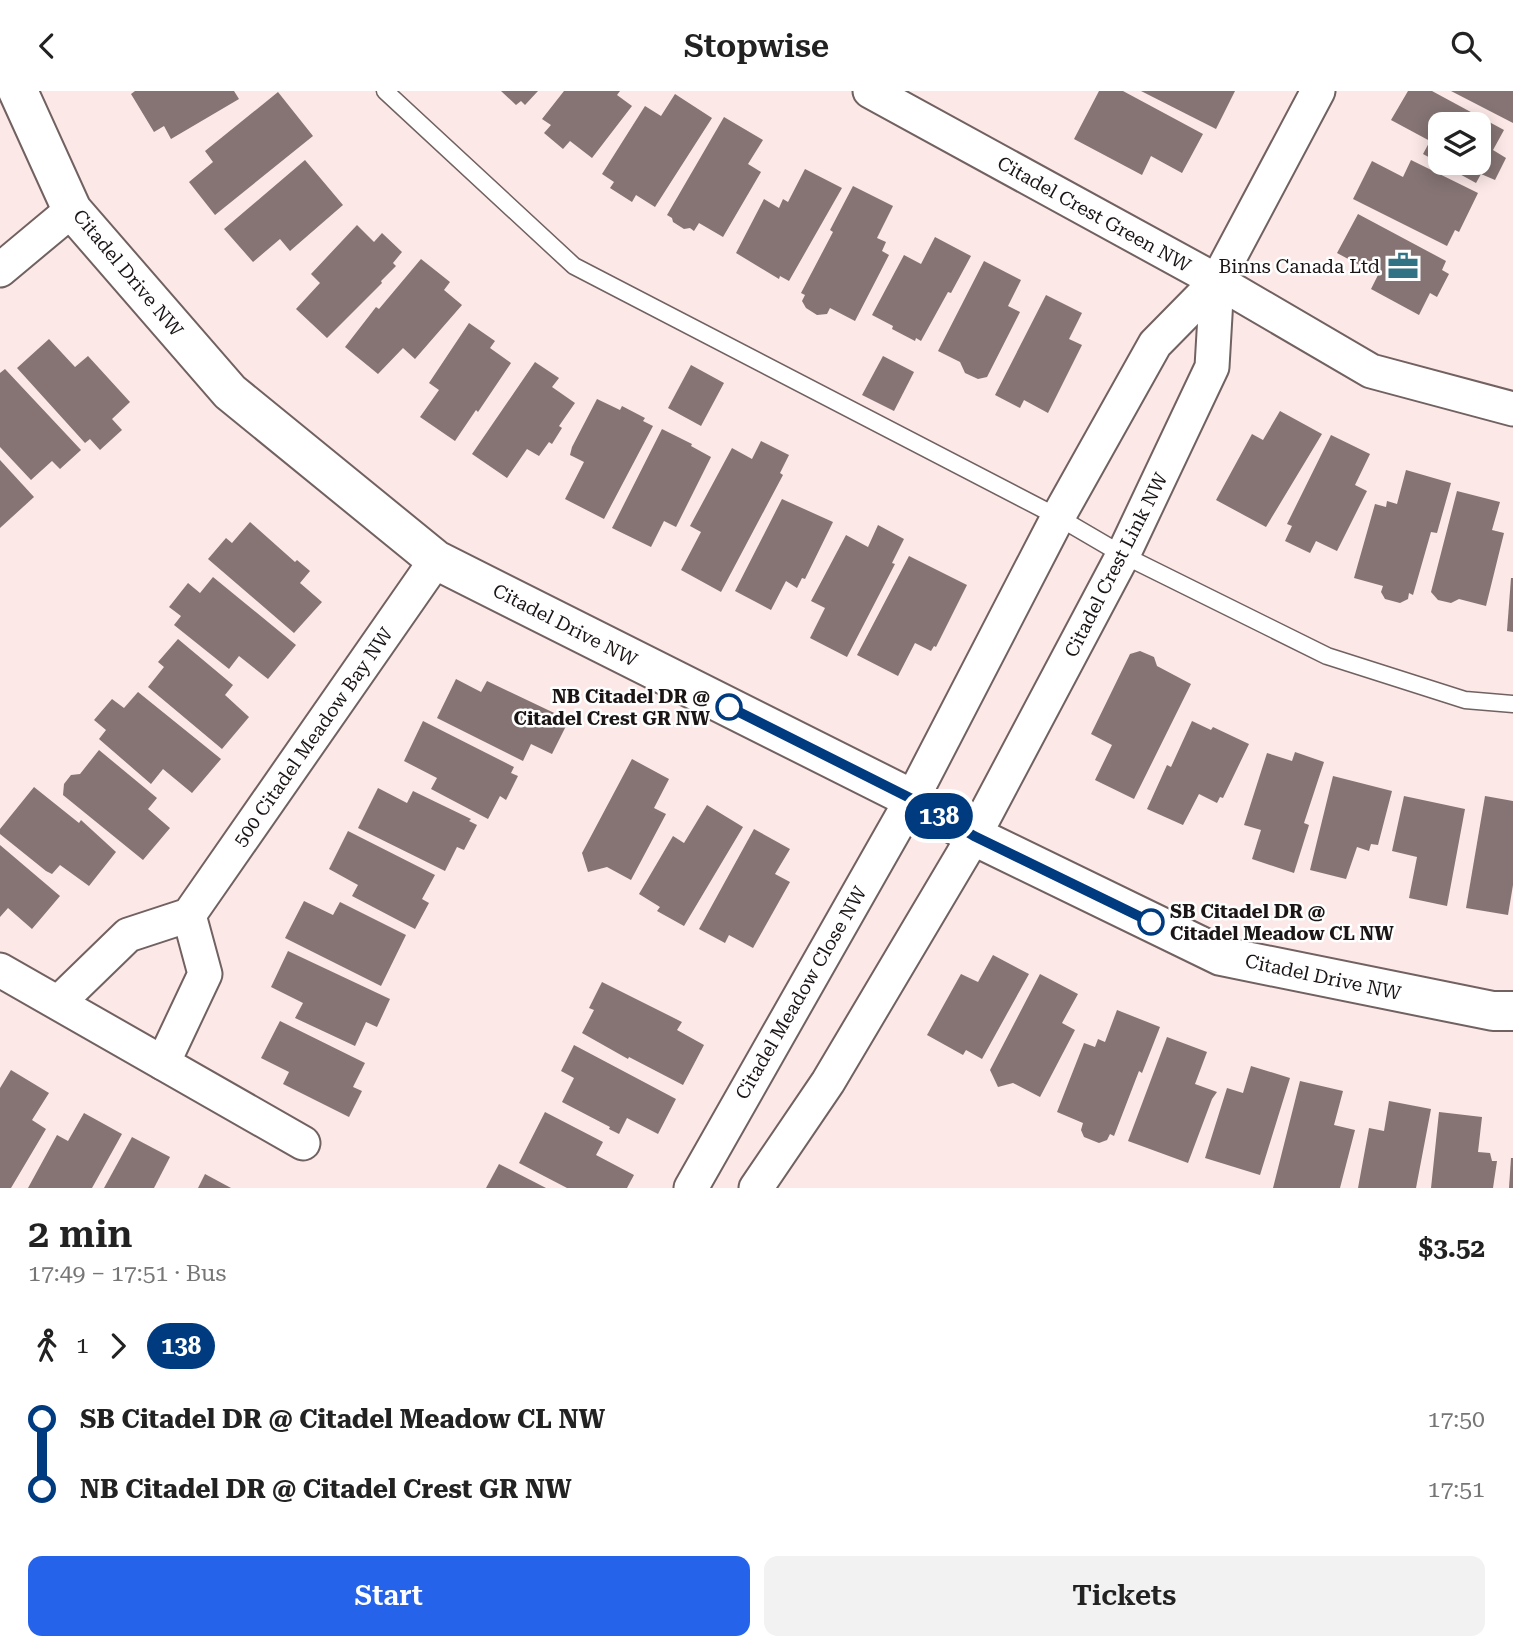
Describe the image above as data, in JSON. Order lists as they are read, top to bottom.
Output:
{
  "streets": {
    "street": [
      "Citadel Crest Green NW",
      "Citadel Drive NW",
      "Citadel Crest Link NW",
      "500 Citadel Meadow Bay NW",
      "Citadel Meadow Close NW"
    ]
  },
  "crossings": [
    ["Citadel Crest Green NW", "Citadel Crest Link NW"],
    ["Citadel Drive NW", "Citadel Crest Link NW"],
    ["Citadel Drive NW", "500 Citadel Meadow Bay NW"],
    ["Citadel Drive NW", "Citadel Meadow Close NW"],
    ["Citadel Crest Link NW", "Citadel Meadow Close NW"]
  ],
  "places": {
    "office": ["Binns Canada Ltd"],
    "other": ["NB Citadel DR @ Citadel Crest GR NW", "SB Citadel DR @ Citadel Meadow CL NW"]
  },
  "lines": ["bus line 138"],
  "page": {
    "header": "Stopwise",
    "on_map": "138",
    "heading": ["2 min", "17:49 – 17:51 · Bus", "$3.52"],
    "legs": ["1", "138"],
    "list": [
      {
        "name": "SB Citadel DR @ Citadel Meadow CL NW",
        "value": "17:50"
      },
      {
        "name": "NB Citadel DR @ Citadel Crest GR NW",
        "value": "17:51"
      }
    ],
    "buttons": ["Start", "Tickets"]
  }
}
